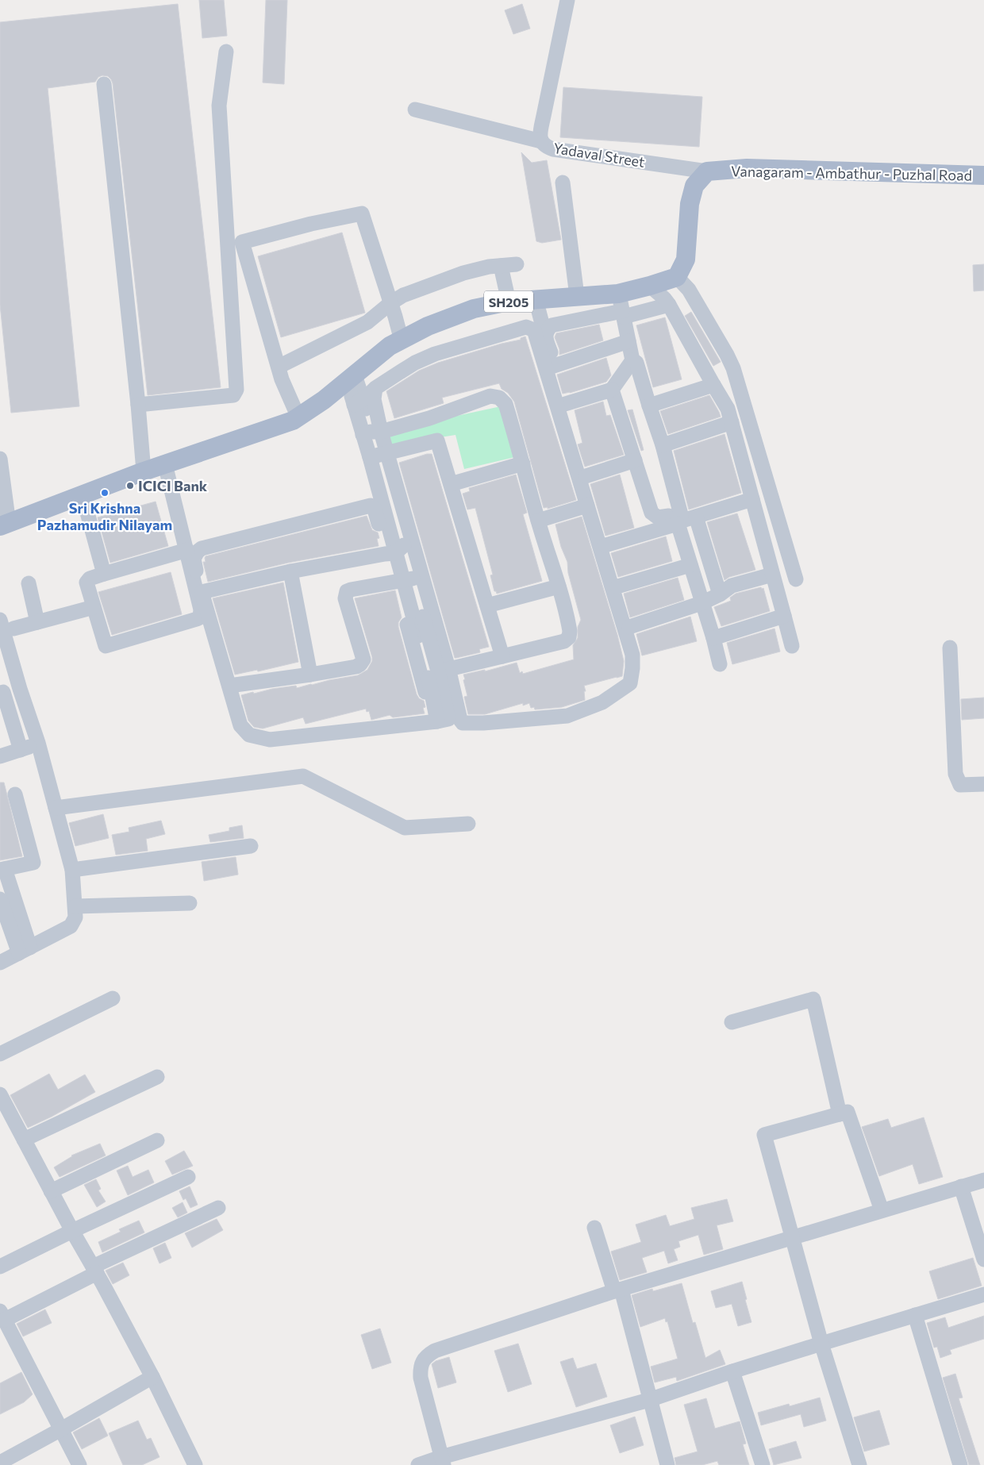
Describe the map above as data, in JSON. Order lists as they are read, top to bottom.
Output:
{
  "streets": {
    "main road": ["Vanagaram - Ambathur - Puzhal Road", "SH205"],
    "street": ["Yadaval Street"]
  },
  "crossings": [
    ["Yadaval Street", "Vanagaram - Ambathur - Puzhal Road"]
  ],
  "places": ["ICICI Bank", "Sri Krishna Pazhamudir Nilayam"]
}
